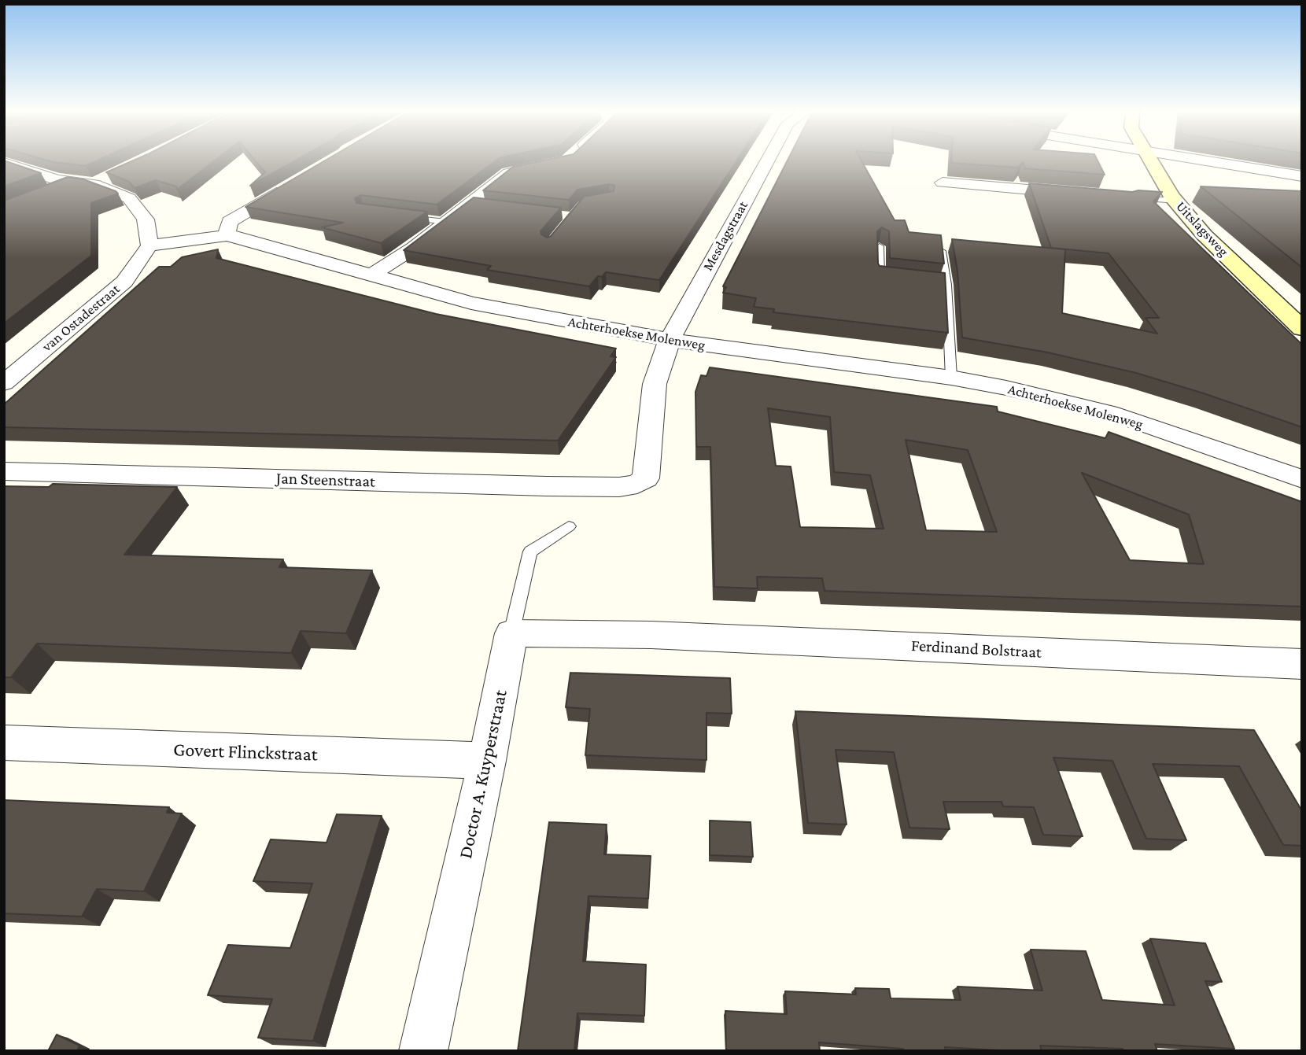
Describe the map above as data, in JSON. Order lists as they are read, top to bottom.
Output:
{
  "streets": {
    "street": [
      "Uitslagsweg",
      "Mesdagstraat",
      "van Ostadestraat",
      "Achterhoekse Molenweg",
      "Jan Steenstraat",
      "Ferdinand Bolstraat",
      "Govert Flinckstraat",
      "Doctor A. Kuyperstraat"
    ]
  },
  "crossings": [
    ["Mesdagstraat", "Achterhoekse Molenweg"],
    ["Mesdagstraat", "Jan Steenstraat"],
    ["van Ostadestraat", "Achterhoekse Molenweg"],
    ["Ferdinand Bolstraat", "Doctor A. Kuyperstraat"],
    ["Govert Flinckstraat", "Doctor A. Kuyperstraat"]
  ]
}
